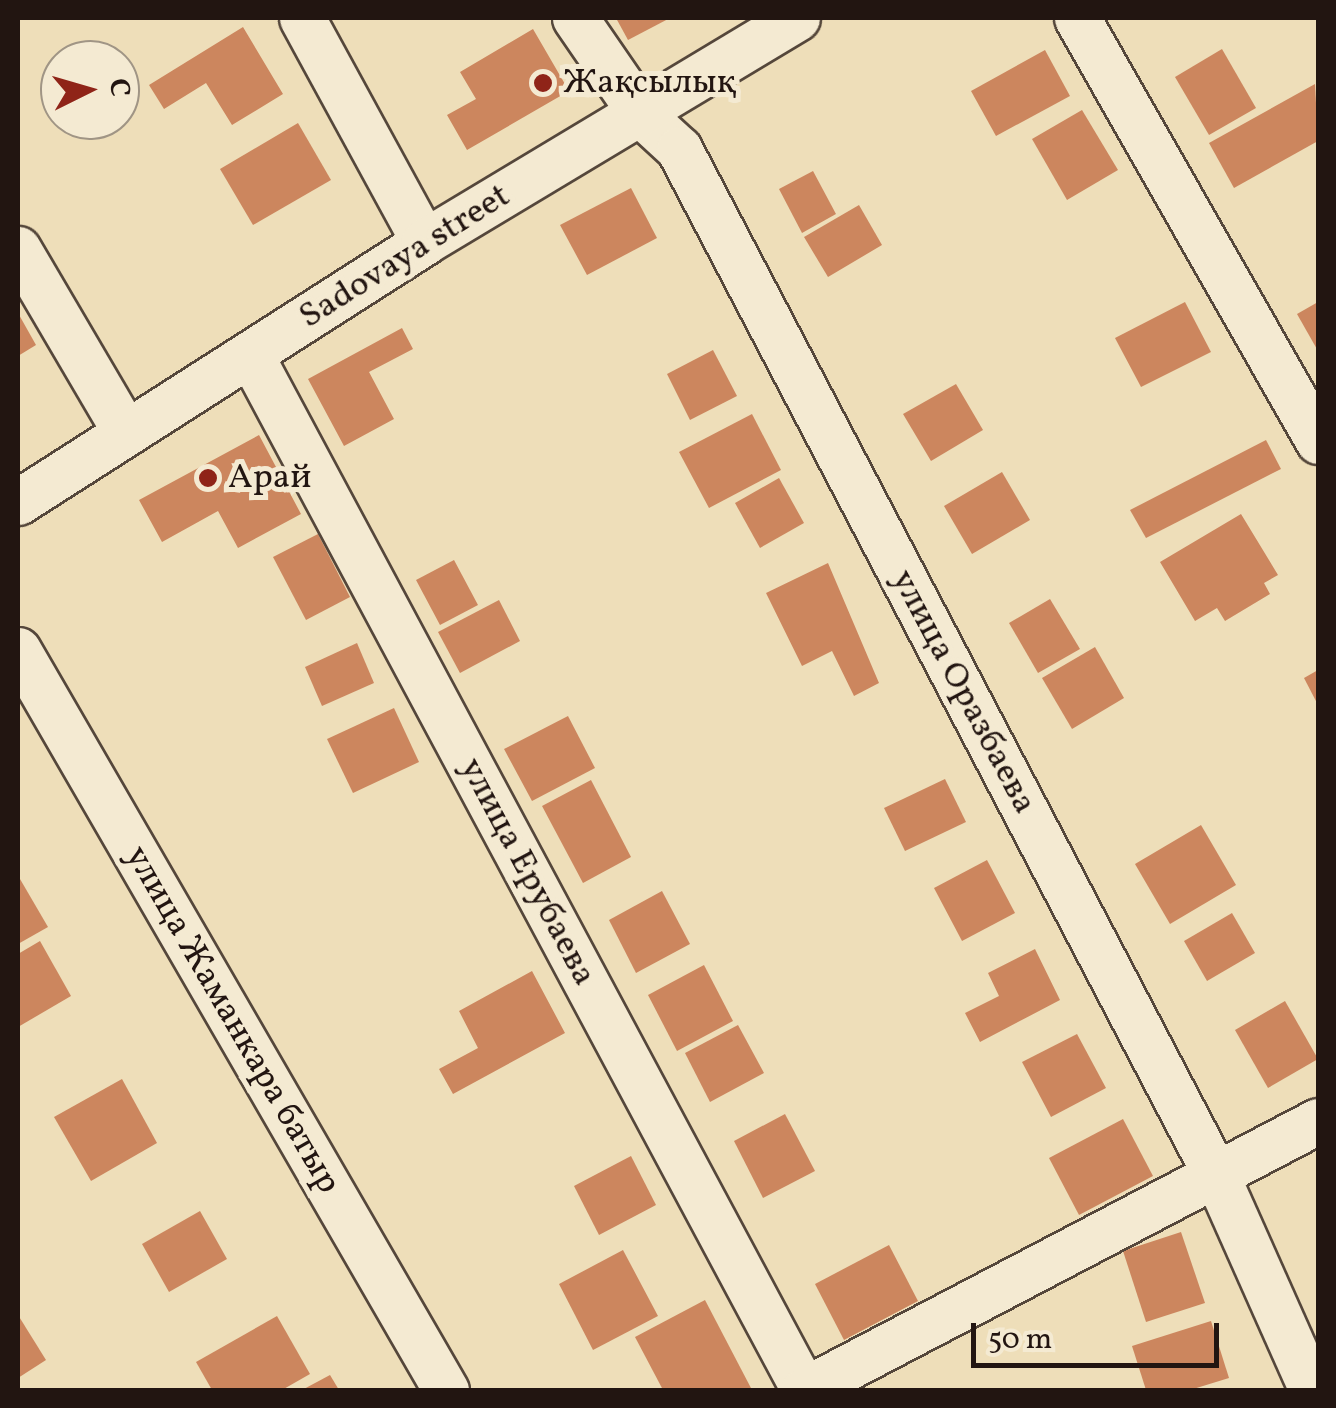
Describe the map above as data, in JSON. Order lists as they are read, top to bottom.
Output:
{
  "streets": {
    "street": [
      "Sadovaya street",
      "улица Оразбаева",
      "улица Ерубаева",
      "улица Жаманкара батыр"
    ]
  },
  "crossings": [
    ["Sadovaya street", "улица Оразбаева"],
    ["Sadovaya street", "улица Ерубаева"]
  ],
  "places": ["Жақсылық", "Арай"],
  "scale_bar": "50 m",
  "north": "right"
}
